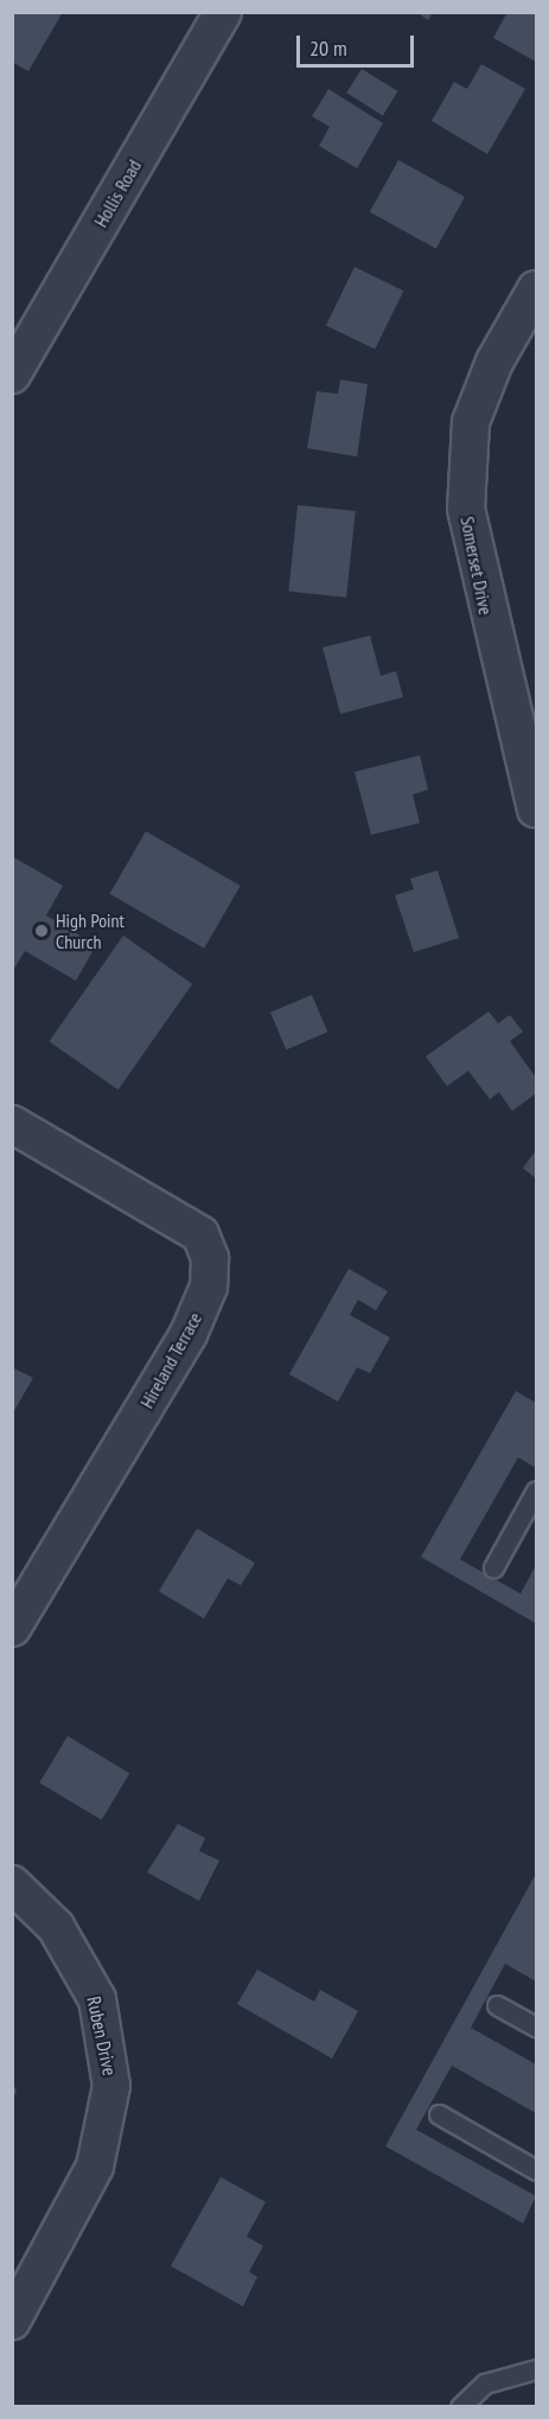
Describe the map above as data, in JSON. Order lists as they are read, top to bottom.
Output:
{
  "streets": {
    "street": [
      "Hollis Road",
      "Somerset Drive",
      "Hireland Terrace",
      "Ruben Drive"
    ]
  },
  "places": ["High Point Church"],
  "scale_bar": "20 m"
}
